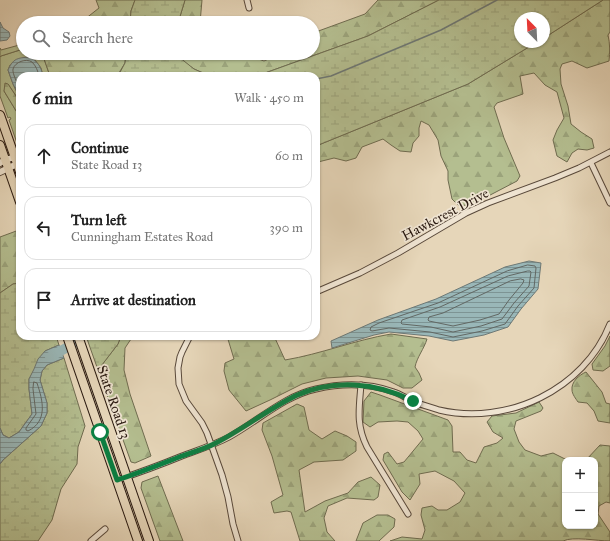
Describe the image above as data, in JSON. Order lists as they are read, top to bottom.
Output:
{
  "streets": {
    "main road": ["State Road 13"],
    "street": ["Hawkcrest Drive"]
  },
  "north": "top left",
  "page": {
    "search": "Search here",
    "heading": ["6 min", "Walk · 450 m"],
    "list": [
      ["Continue", "State Road 13", "60 m"],
      ["Turn left", "Cunningham Estates Road", "390 m"],
      "Arrive at destination"
    ],
    "map_buttons": ["+", "−"]
  }
}
